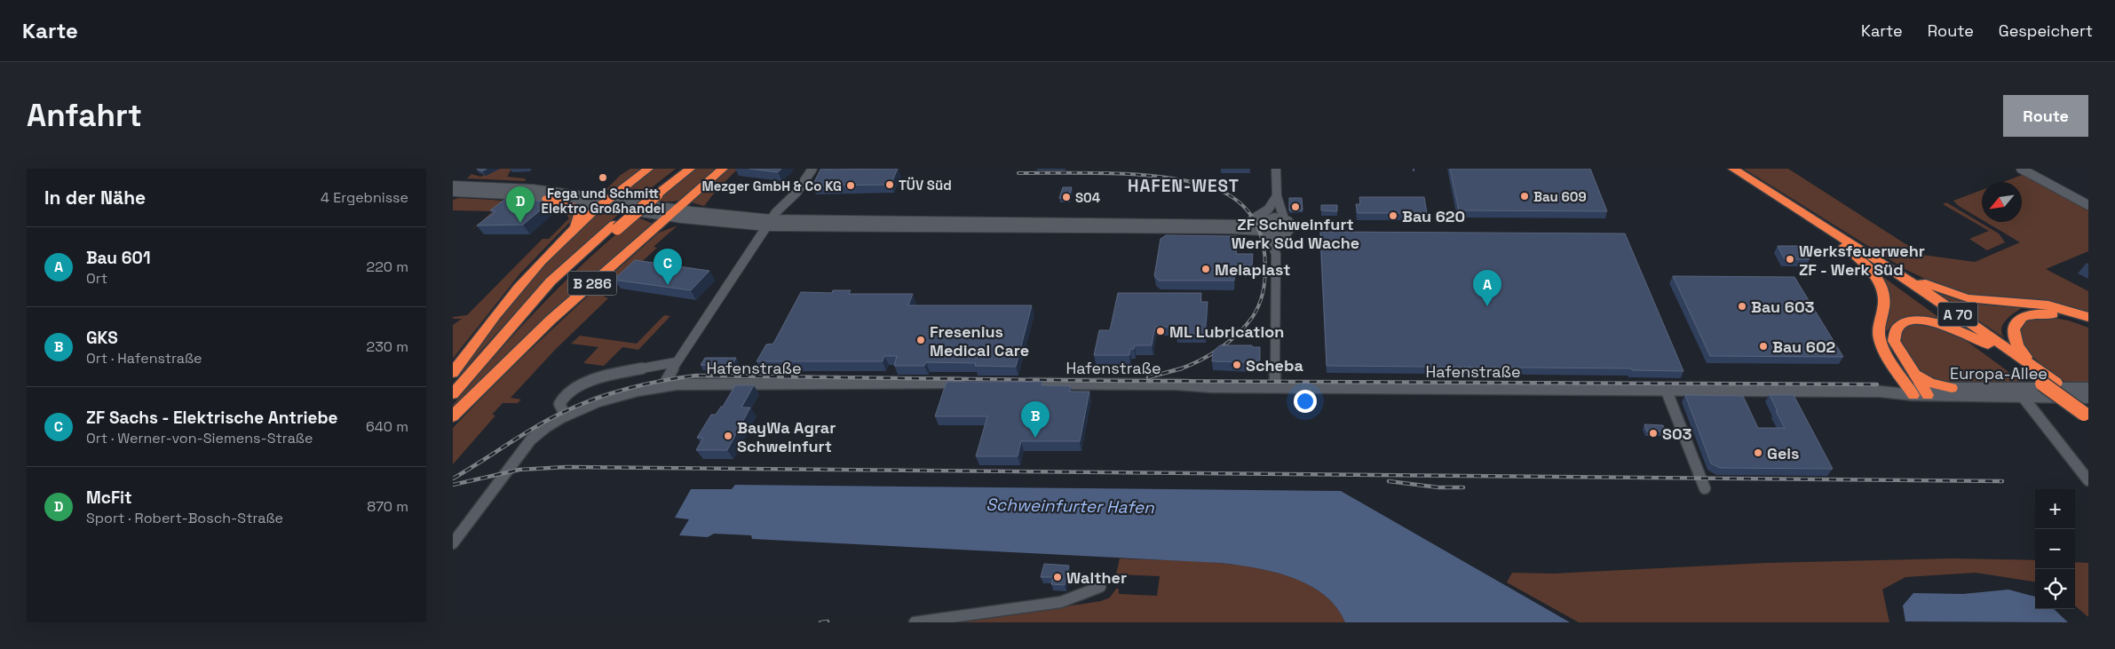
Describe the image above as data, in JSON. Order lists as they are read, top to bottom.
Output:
{
  "streets": {
    "highway": ["B 286", "A 70"],
    "street": ["Hafenstraße", "Europa-Allee"]
  },
  "crossings": [
    ["Hafenstraße", "Europa-Allee"]
  ],
  "districts": ["HAFEN-WEST"],
  "water": ["Schweinfurter Hafen"],
  "places": [
    "Fega und Schmitt Elektro Großhandel",
    "TÜV Süd",
    "Mezger GmbH & Co KG",
    "Bau 609",
    "S04",
    "ZF Schweinfurt Werk Süd Wache",
    "Bau 620",
    "Werksfeuerwehr ZF - Werk Süd",
    "Melaplast",
    "Bau 603",
    "ML Lubrication",
    "Fresenius Medical Care",
    "Bau 602",
    "Scheba",
    "S03",
    "BayWa Agrar Schweinfurt",
    "Geis",
    "Walther"
  ],
  "north": "bottom left",
  "page": {
    "header": "Karte",
    "nav": ["Karte", "Route", "Gespeichert"],
    "buttons": "Route",
    "title": "Anfahrt",
    "heading": ["In der Nähe", "4 Ergebnisse"],
    "pins": [
      "D",
      "C",
      "A",
      "B"
    ],
    "list": [
      {
        "mark": "A",
        "name": "Bau 601",
        "note": "Ort",
        "value": "220 m"
      },
      {
        "mark": "B",
        "name": "GKS",
        "note": "Ort · Hafenstraße",
        "value": "230 m"
      },
      {
        "mark": "C",
        "name": "ZF Sachs - Elektrische Antriebe",
        "note": "Ort · Werner-von-Siemens-Straße",
        "value": "640 m"
      },
      {
        "mark": "D",
        "name": "McFit",
        "note": "Sport · Robert-Bosch-Straße",
        "value": "870 m"
      }
    ],
    "map_buttons": ["+", "−"]
  }
}
